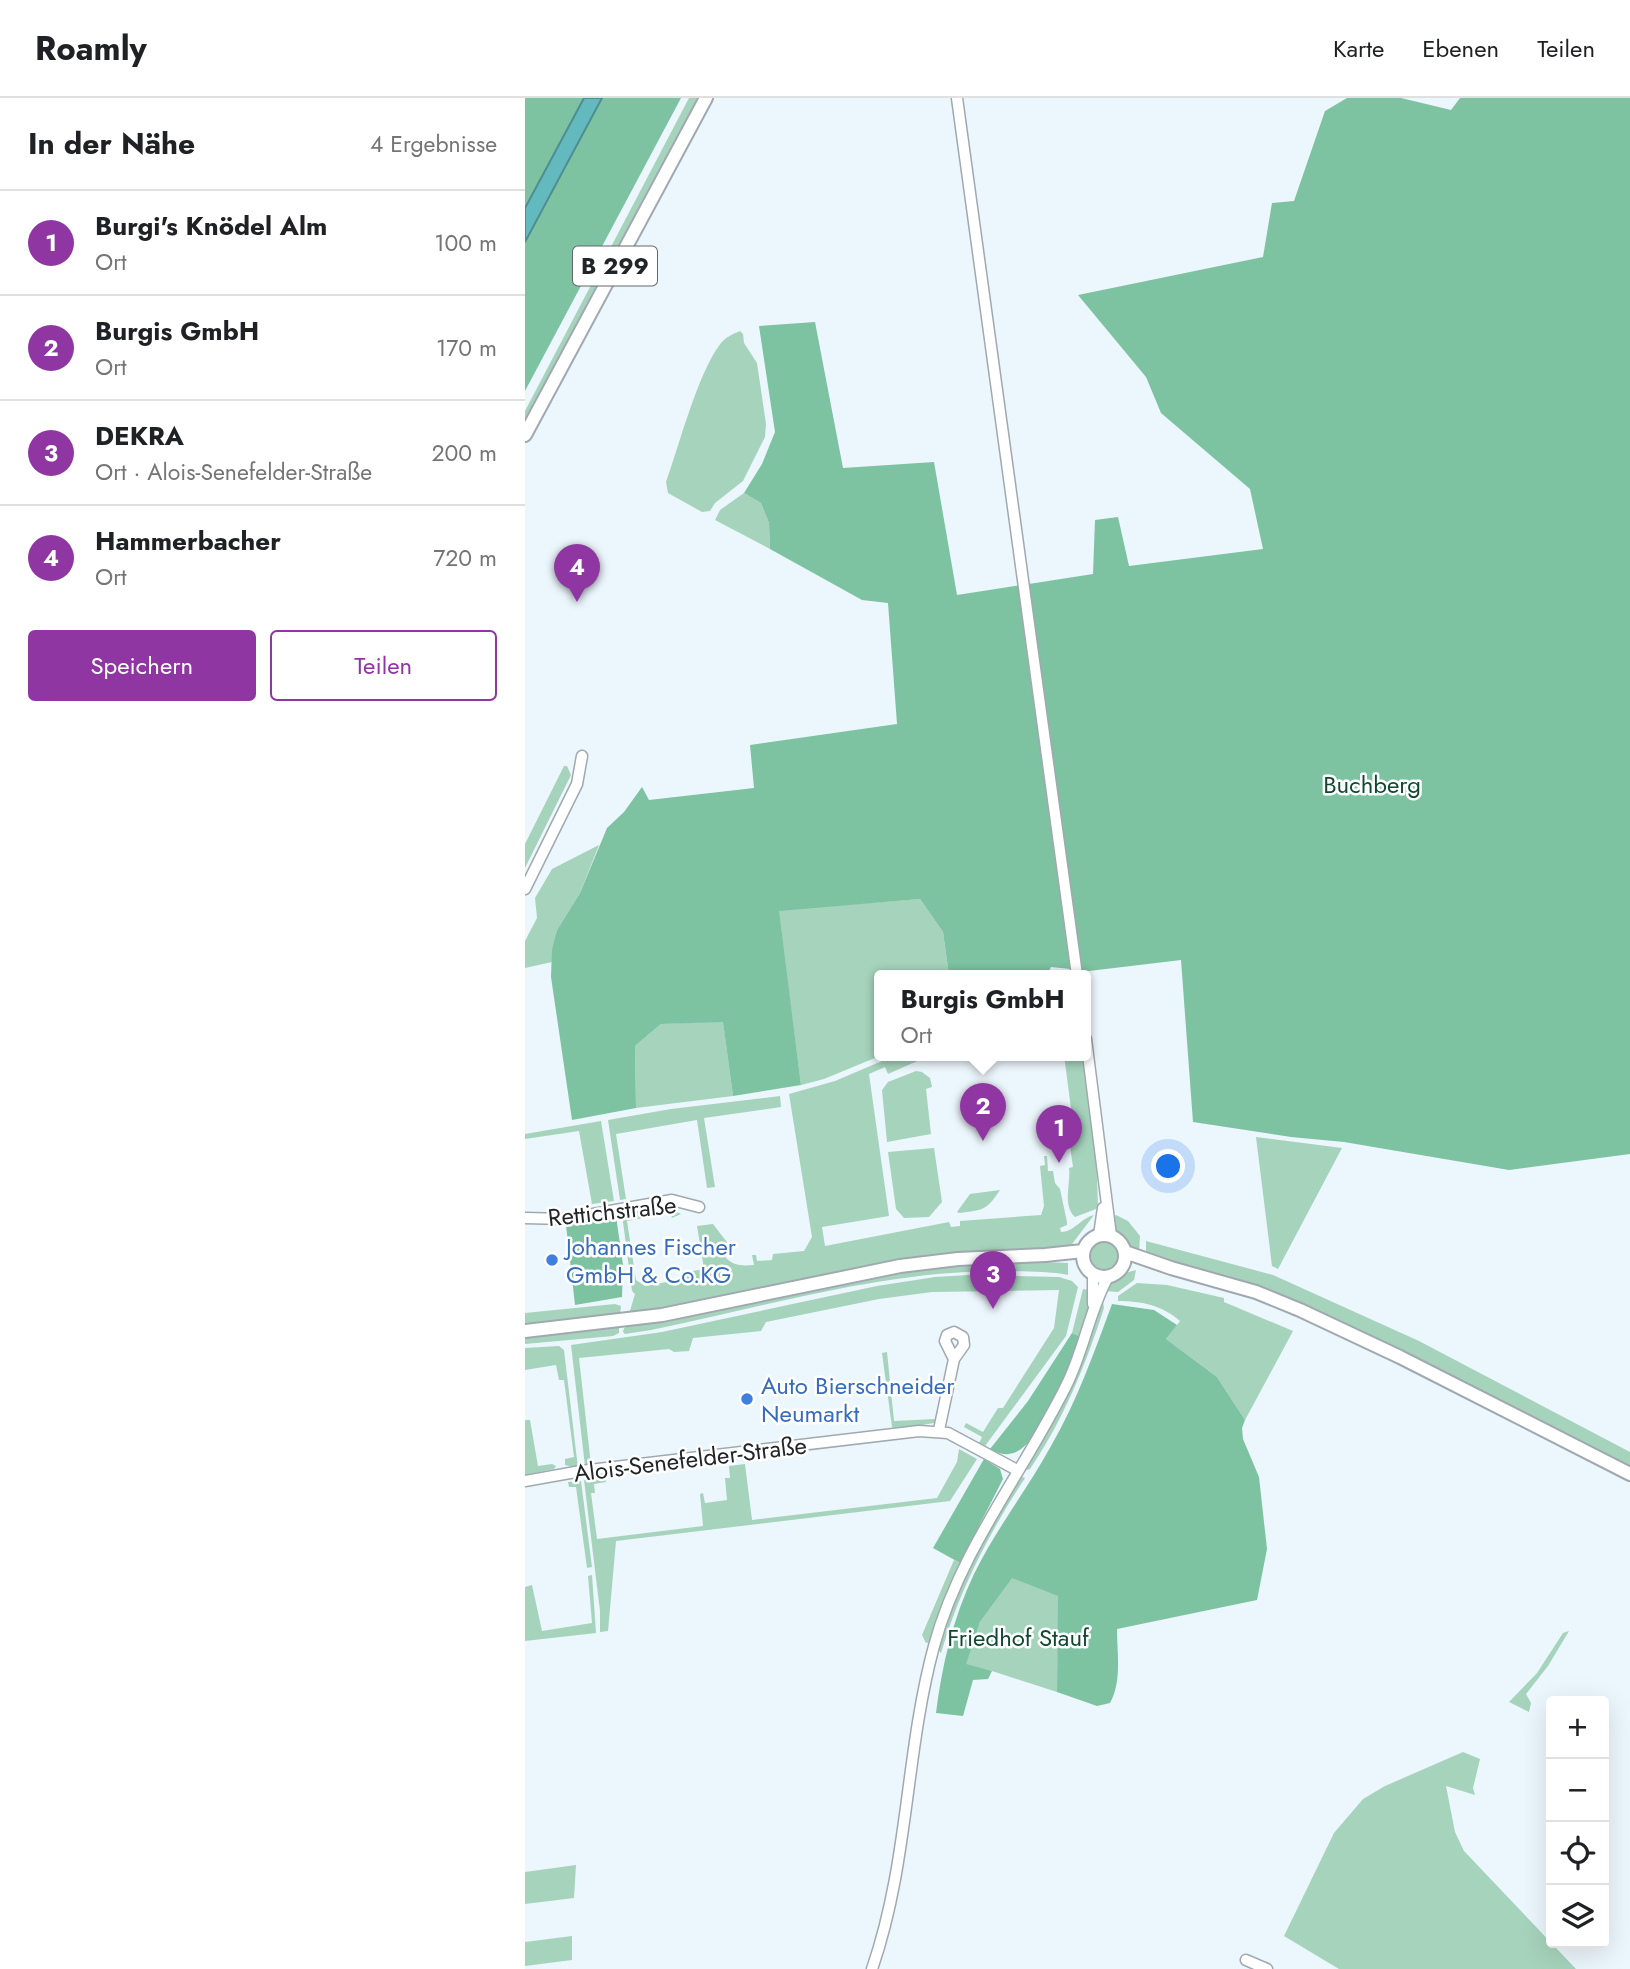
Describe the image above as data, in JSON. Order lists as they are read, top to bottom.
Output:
{
  "streets": {
    "main road": ["B 299"],
    "street": ["Rettichstraße", "Alois-Senefelder-Straße"]
  },
  "parks": ["Buchberg", "Friedhof Stauf"],
  "places": ["Johannes Fischer GmbH & Co.KG", "Auto Bierschneider Neumarkt"],
  "page": {
    "header": "Roamly",
    "nav": ["Karte", "Ebenen", "Teilen"],
    "heading": ["In der Nähe", "4 Ergebnisse"],
    "list": [
      {
        "mark": "1",
        "name": "Burgi's Knödel Alm",
        "note": "Ort",
        "value": "100 m"
      },
      {
        "mark": "2",
        "name": "Burgis GmbH",
        "note": "Ort",
        "value": "170 m"
      },
      {
        "mark": "3",
        "name": "DEKRA",
        "note": "Ort · Alois-Senefelder-Straße",
        "value": "200 m"
      },
      {
        "mark": "4",
        "name": "Hammerbacher",
        "note": "Ort",
        "value": "720 m"
      }
    ],
    "pins": [
      "4",
      "2",
      "1",
      "3"
    ],
    "buttons": ["Speichern", "Teilen"],
    "popup": ["Burgis GmbH", "Ort"],
    "map_buttons": ["+", "−"]
  }
}
